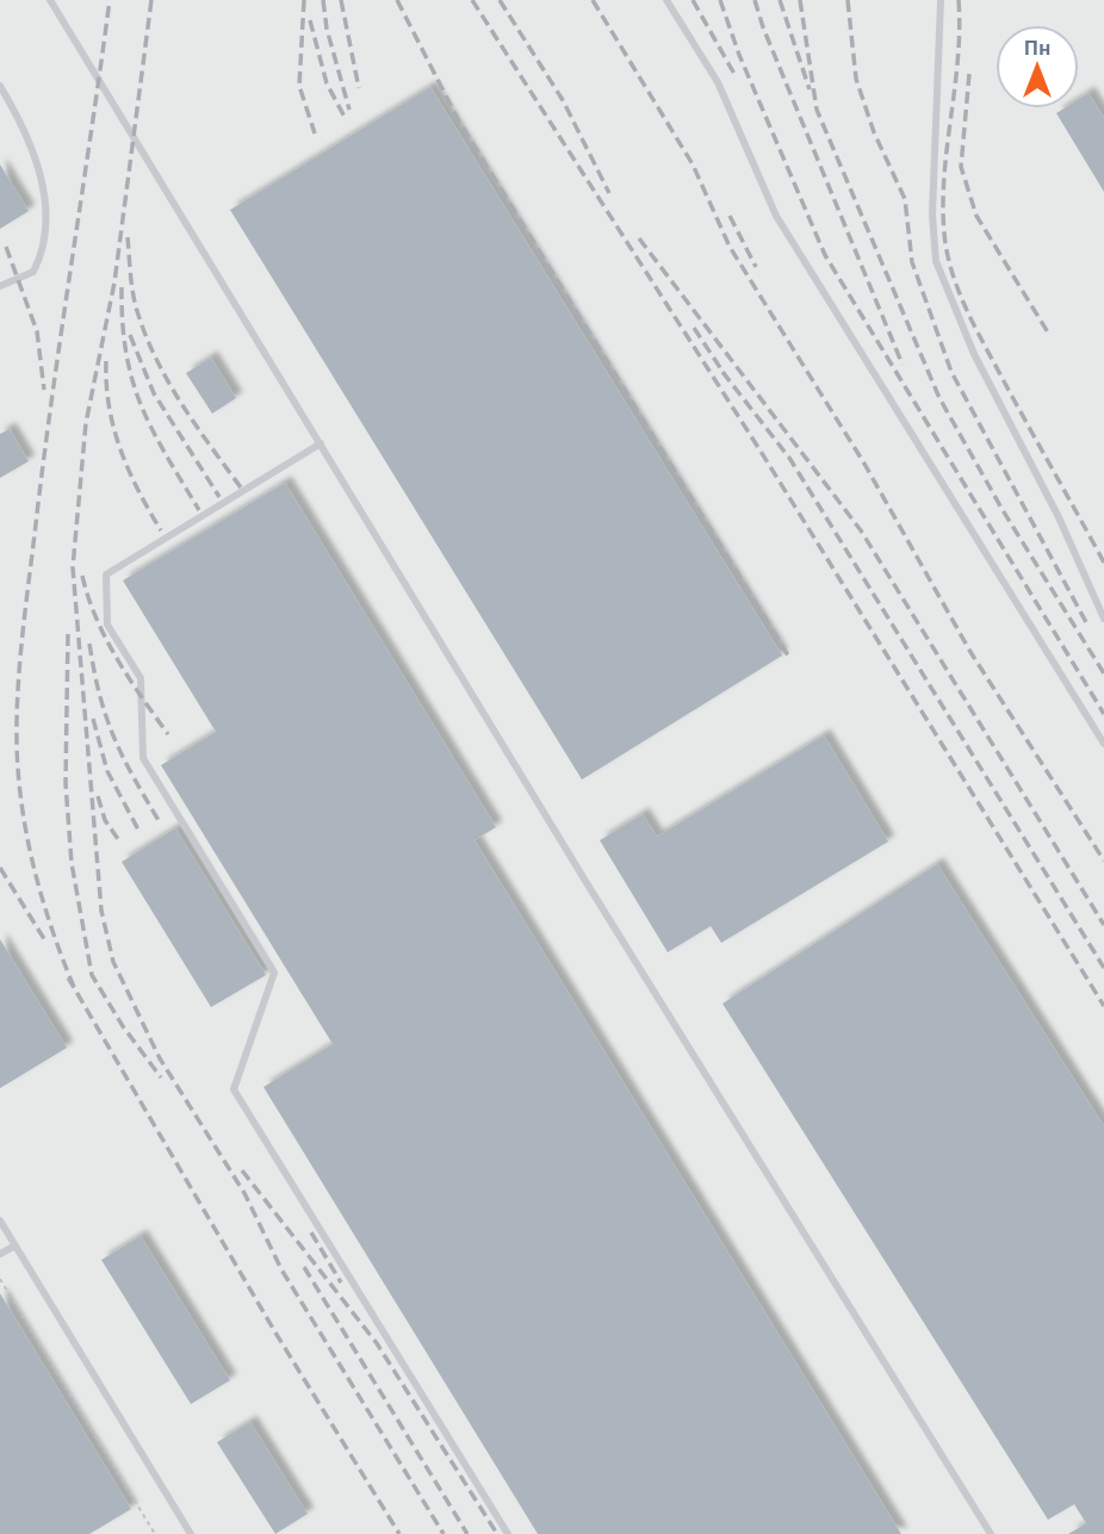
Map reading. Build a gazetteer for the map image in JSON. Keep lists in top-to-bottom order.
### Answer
{
  "north": "top"
}
